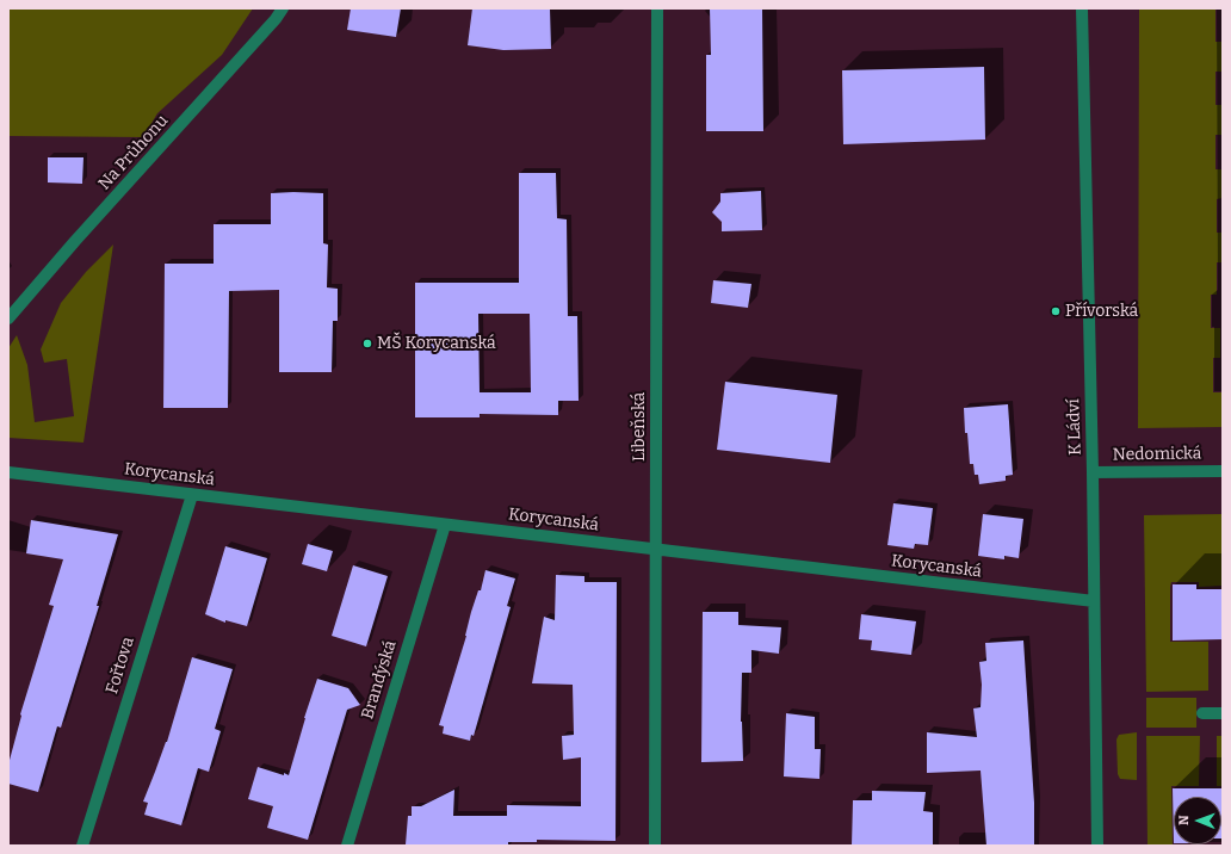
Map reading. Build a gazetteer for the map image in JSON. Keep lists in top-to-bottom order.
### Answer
{
  "streets": {
    "street": [
      "Na Průhonu",
      "Libeňská",
      "K Ládví",
      "Nedomická",
      "Korycanská",
      "Fořtova",
      "Brandýská"
    ]
  },
  "crossings": [
    ["Libeňská", "Korycanská"],
    ["K Ládví", "Nedomická"],
    ["K Ládví", "Korycanská"],
    ["Korycanská", "Fořtova"],
    ["Korycanská", "Brandýská"]
  ],
  "places": ["Přívorská", "MŠ Korycanská"],
  "north": "left"
}
